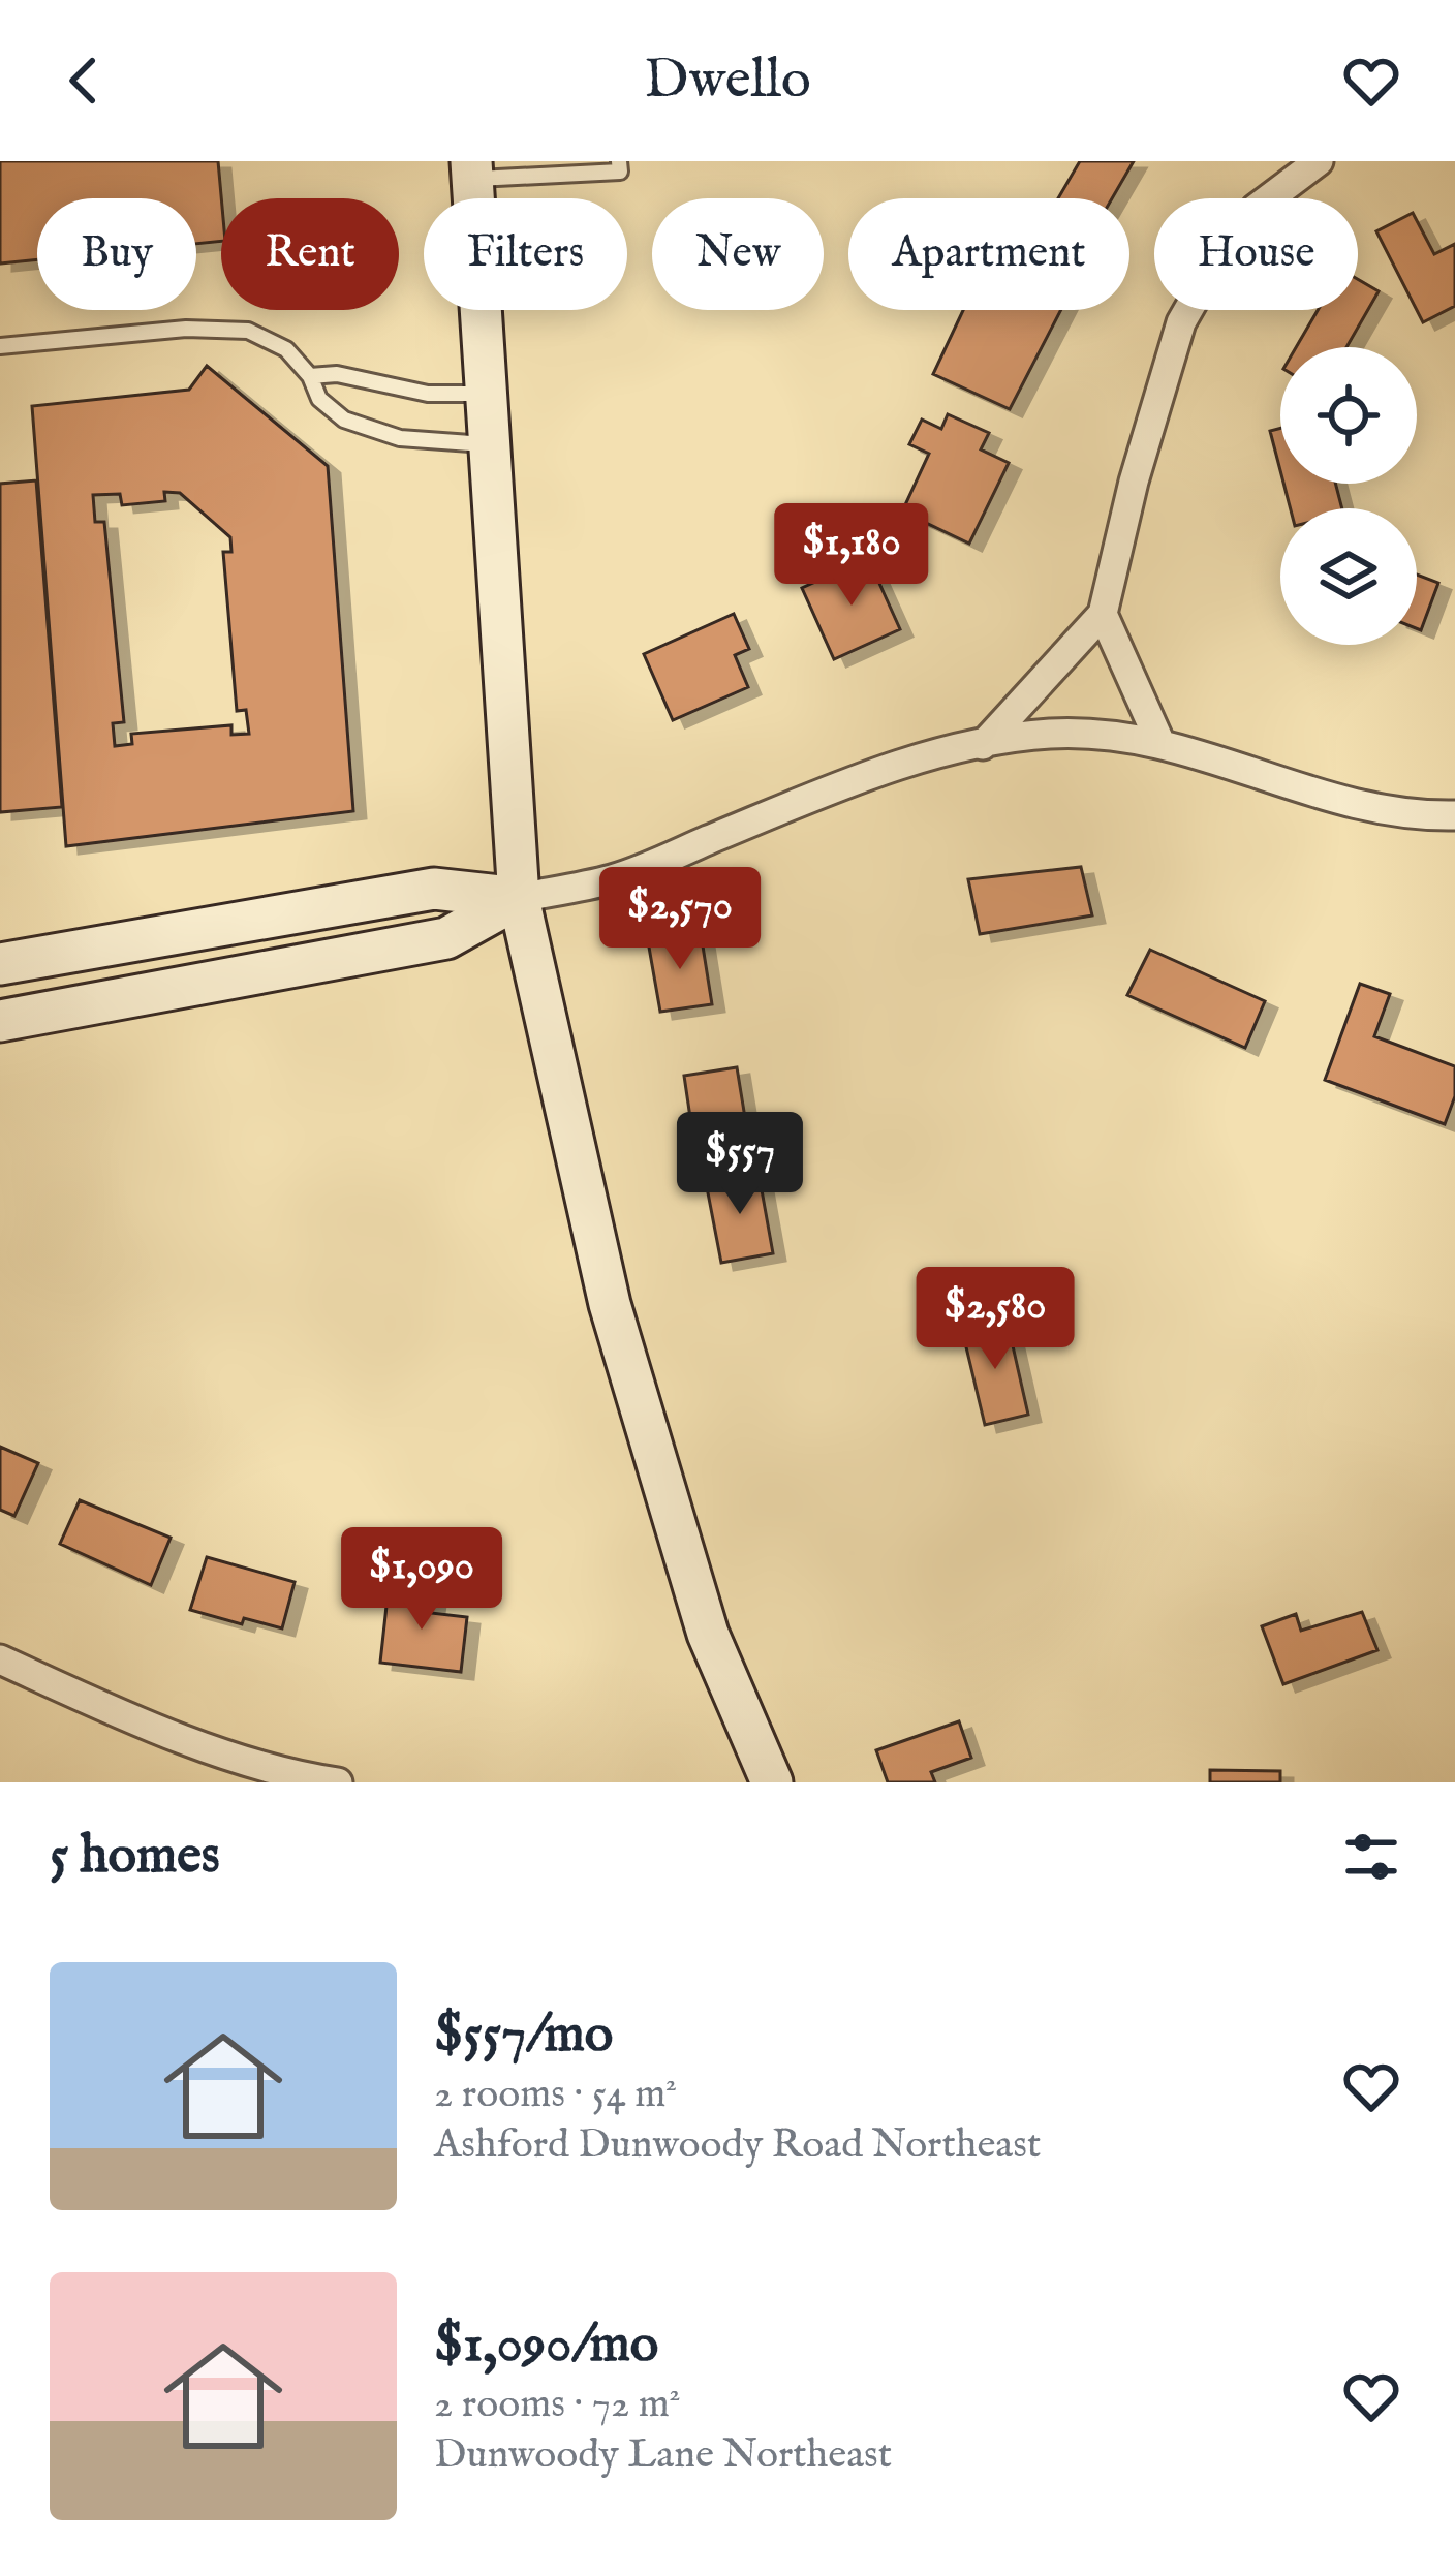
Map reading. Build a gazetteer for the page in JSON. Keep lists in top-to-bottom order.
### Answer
{
  "page": {
    "header": "Dwello",
    "chip": [
      "Buy",
      "Rent",
      "Filters",
      "New",
      "Apartment",
      "House"
    ],
    "price": [
      "$1,180",
      "$2,570",
      "$557",
      "$2,580",
      "$1,090"
    ],
    "heading": "5 homes",
    "list": [
      {
        "name": "$557/mo",
        "note": "2 rooms · 54 m² · Ashford Dunwoody Road Northeast"
      },
      {
        "name": "$1,090/mo",
        "note": "2 rooms · 72 m² · Dunwoody Lane Northeast"
      }
    ]
  }
}
